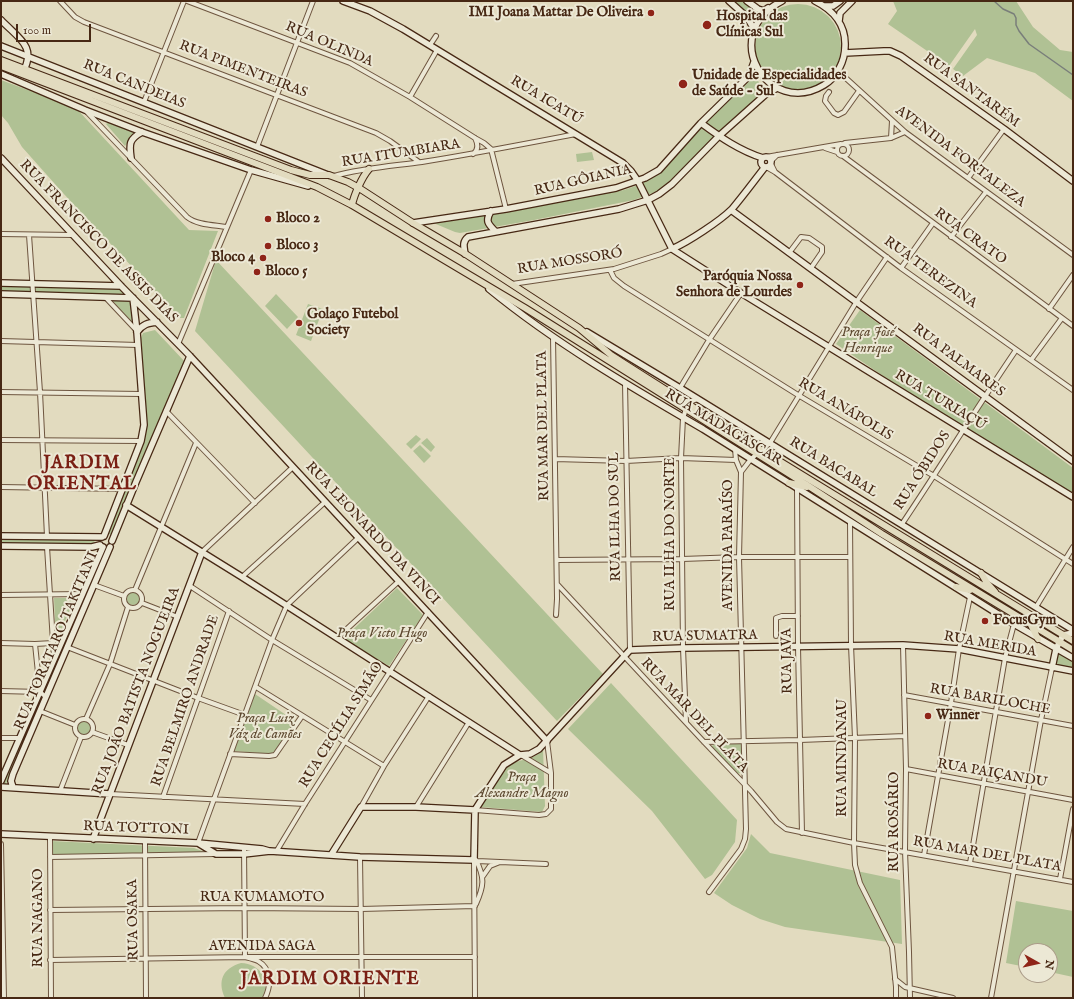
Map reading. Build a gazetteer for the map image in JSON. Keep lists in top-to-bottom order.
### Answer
{
  "streets": {
    "street": [
      "RUA OLINDA",
      "RUA PIMENTEIRAS",
      "RUA CANDEIAS",
      "RUA SANTARÉM",
      "RUA ICATÚ",
      "RUA ITUMBIARA",
      "AVENIDA FORTALEZA",
      "RUA GÔIANIA",
      "RUA CRATO",
      "RUA FRANCISCO DE ASSIS DIAS",
      "RUA MOSSORÓ",
      "RUA TEREZINA",
      "RUA PALMARES",
      "RUA TURIAÇÚ",
      "RUA ANÁPOLIS",
      "RUA MAR DEL PLATA",
      "RUA MADAGASCAR",
      "RUA BACABAL",
      "RUA ÓBIDOS",
      "RUA ILHA DO SUL",
      "RUA LEONARDO DA VINCI",
      "RUA ILHA DO NORTE",
      "AVENIDA PARAÍSO",
      "RUA SUMATRA",
      "RUA TORATARO TAKITANI",
      "RUA MERIDA",
      "RUA JAVA",
      "RUA JOÃO BATISTA NOGUEIRA",
      "RUA BARILOCHE",
      "RUA BELMIRO ANDRADE",
      "RUA CECÍLIA SIMÃO",
      "RUA MINDANAU",
      "RUA PAIÇANDU",
      "RUA ROSÁRIO",
      "RUA TOTTONI",
      "RUA KUMAMOTO",
      "RUA NAGANO",
      "RUA OSAKA",
      "AVENIDA SAGA"
    ]
  },
  "crossings": [
    ["RUA OLINDA", "RUA ITUMBIARA"],
    ["RUA PIMENTEIRAS", "RUA ITUMBIARA"],
    ["RUA ICATÚ", "RUA GÔIANIA"],
    ["RUA ICATÚ", "RUA MOSSORÓ"],
    ["RUA ICATÚ", "RUA TURIAÇÚ"],
    ["RUA GÔIANIA", "RUA TEREZINA"],
    ["RUA FRANCISCO DE ASSIS DIAS", "RUA LEONARDO DA VINCI"],
    ["RUA MOSSORÓ", "RUA TEREZINA"],
    ["RUA MOSSORÓ", "RUA PALMARES"],
    ["RUA MOSSORÓ", "RUA TURIAÇÚ"],
    ["RUA MOSSORÓ", "RUA ANÁPOLIS"],
    ["RUA TEREZINA", "RUA ÓBIDOS"],
    ["RUA PALMARES", "RUA ÓBIDOS"],
    ["RUA TURIAÇÚ", "RUA ÓBIDOS"],
    ["RUA ANÁPOLIS", "RUA ÓBIDOS"],
    ["RUA MAR DEL PLATA", "RUA MADAGASCAR"],
    ["RUA MAR DEL PLATA", "RUA ILHA DO NORTE"],
    ["RUA MAR DEL PLATA", "AVENIDA PARAÍSO"],
    ["RUA MAR DEL PLATA", "RUA JAVA"],
    ["RUA MAR DEL PLATA", "RUA MINDANAU"],
    ["RUA MAR DEL PLATA", "RUA ROSÁRIO"],
    ["RUA MADAGASCAR", "RUA ILHA DO SUL"],
    ["RUA MADAGASCAR", "RUA ILHA DO NORTE"],
    ["RUA MADAGASCAR", "AVENIDA PARAÍSO"],
    ["RUA MADAGASCAR", "RUA JAVA"],
    ["RUA MADAGASCAR", "RUA MINDANAU"],
    ["RUA BACABAL", "RUA ÓBIDOS"],
    ["RUA ILHA DO SUL", "RUA SUMATRA"],
    ["RUA LEONARDO DA VINCI", "RUA TORATARO TAKITANI"],
    ["RUA LEONARDO DA VINCI", "RUA CECÍLIA SIMÃO"],
    ["RUA ILHA DO NORTE", "RUA SUMATRA"],
    ["AVENIDA PARAÍSO", "RUA SUMATRA"],
    ["RUA SUMATRA", "RUA MERIDA"],
    ["RUA SUMATRA", "RUA JAVA"],
    ["RUA SUMATRA", "RUA MINDANAU"],
    ["RUA SUMATRA", "RUA ROSÁRIO"],
    ["RUA MERIDA", "RUA ROSÁRIO"],
    ["RUA JOÃO BATISTA NOGUEIRA", "RUA TOTTONI"],
    ["RUA BARILOCHE", "RUA ROSÁRIO"],
    ["RUA CECÍLIA SIMÃO", "RUA TOTTONI"],
    ["RUA PAIÇANDU", "RUA ROSÁRIO"],
    ["RUA TOTTONI", "RUA NAGANO"],
    ["RUA TOTTONI", "RUA OSAKA"],
    ["RUA KUMAMOTO", "RUA NAGANO"],
    ["RUA KUMAMOTO", "RUA OSAKA"],
    ["RUA NAGANO", "AVENIDA SAGA"],
    ["RUA OSAKA", "AVENIDA SAGA"]
  ],
  "districts": ["JARDIM ORIENTAL", "JARDIM ORIENTE"],
  "parks": [
    "Praça José Henrique",
    "Praça Victo Hugo",
    "Praça Luiz Váz de Camões",
    "Praça Alexandre Magno"
  ],
  "places": [
    "IMI Joana Mattar De Oliveira",
    "Hospital das Clínicas Sul",
    "Unidade de Especialidades de Saúde - Sul",
    "Bloco 2",
    "Bloco 3",
    "Bloco 4",
    "Bloco 5",
    "Paróquia Nossa Senhora de Lourdes",
    "Golaço Futebol Society",
    "FocusGym",
    "Winner"
  ],
  "scale_bar": "100 m",
  "north": "right"
}
